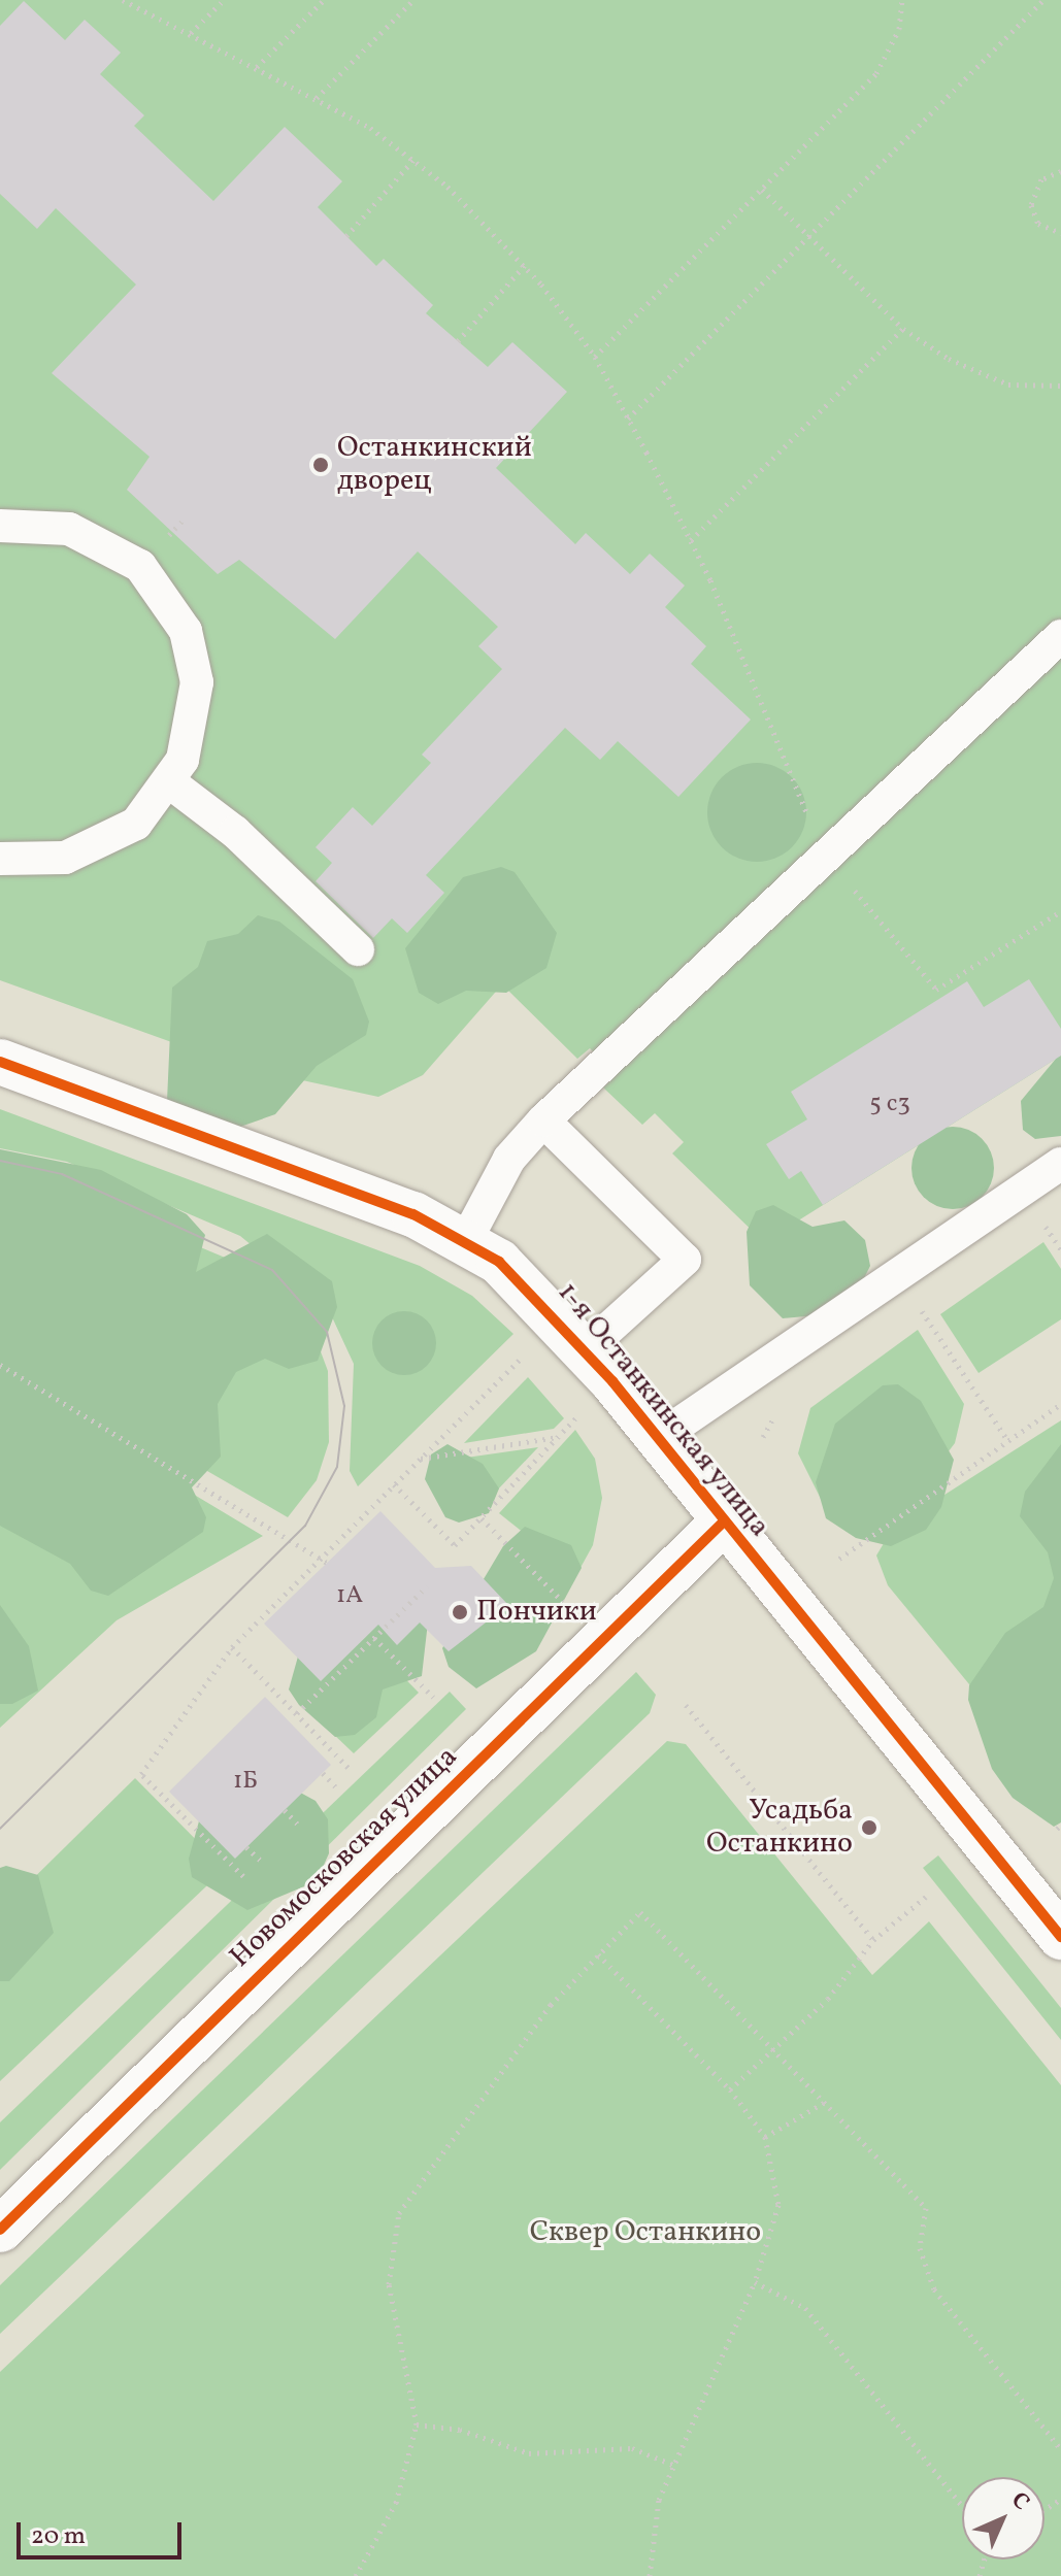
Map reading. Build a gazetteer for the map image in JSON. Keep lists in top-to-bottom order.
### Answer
{
  "streets": {
    "street": ["1-я Останкинская улица", "Новомосковская улица"]
  },
  "crossings": [
    ["1-я Останкинская улица", "Новомосковская улица"]
  ],
  "parks": ["Сквер Останкино"],
  "places": ["Останкинский дворец", "Пончики", "Усадьба Останкино"],
  "house_numbers": ["5 с3", "1А", "1Б"],
  "scale_bar": "20 m",
  "north": "top right"
}
